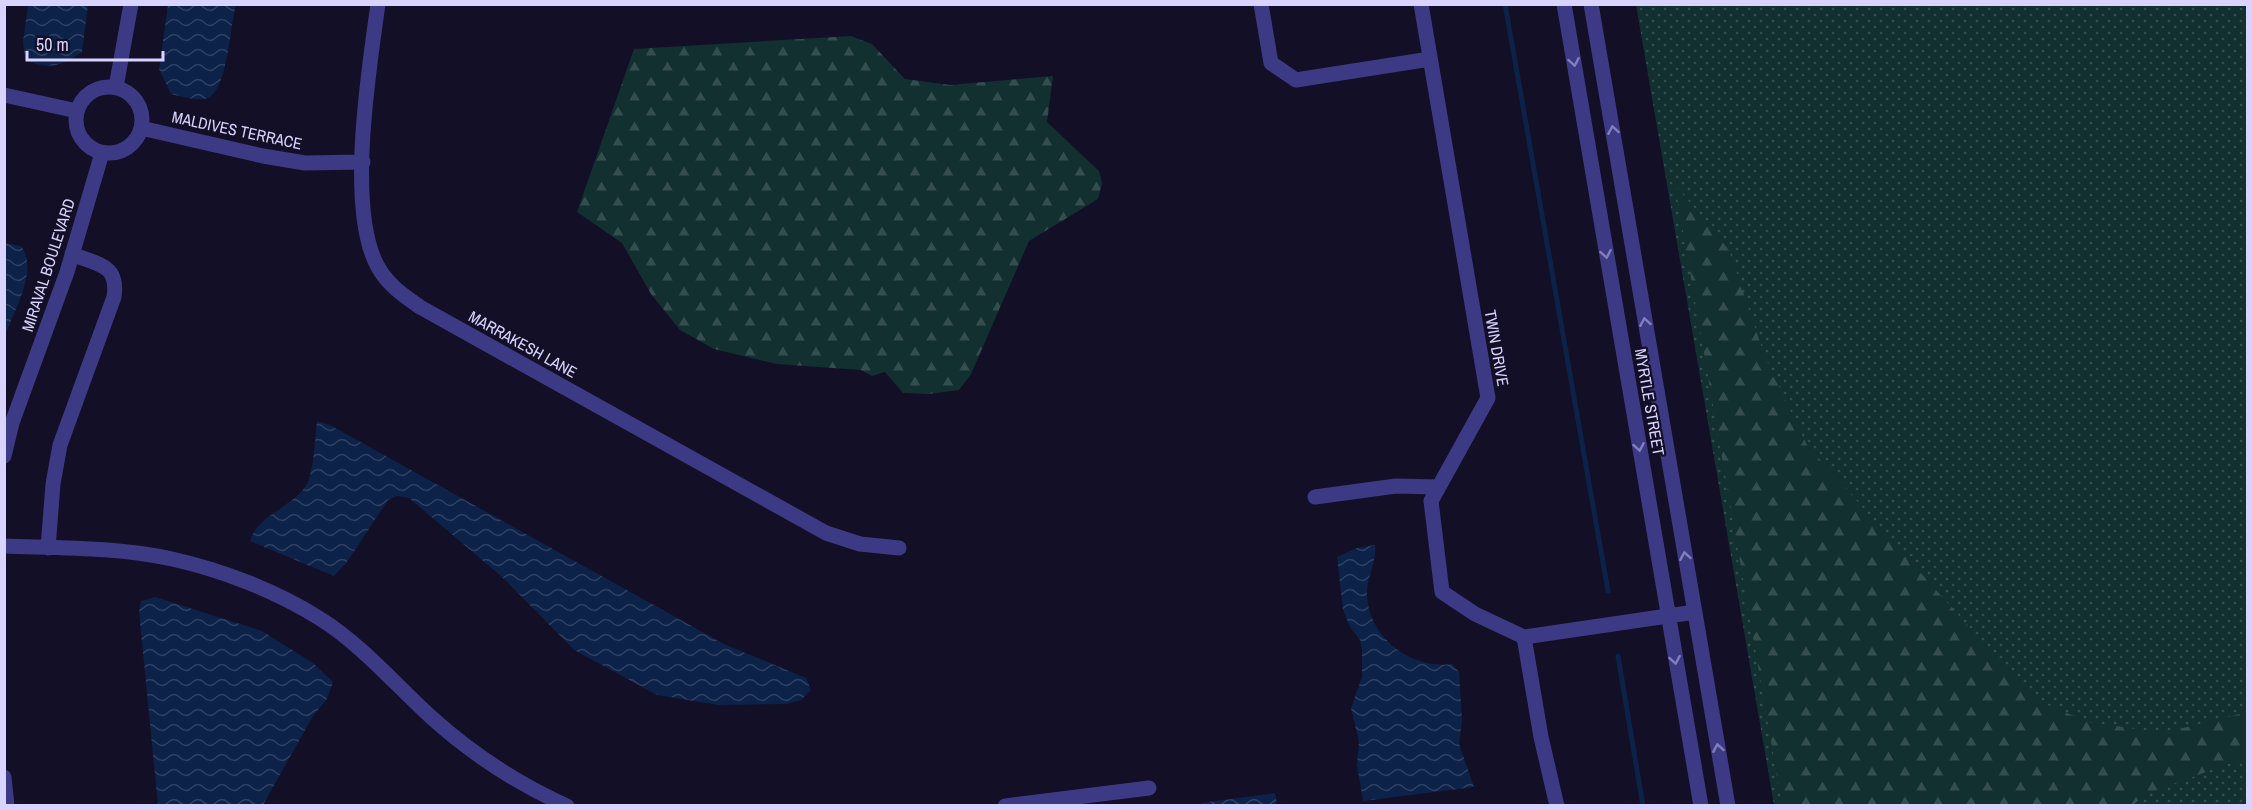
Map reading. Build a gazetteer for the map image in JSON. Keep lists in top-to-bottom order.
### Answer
{
  "streets": {
    "street": [
      "MALDIVES TERRACE",
      "MIRAVAL BOULEVARD",
      "MARRAKESH LANE",
      "TWIN DRIVE",
      "MYRTLE STREET"
    ]
  },
  "crossings": [
    ["MALDIVES TERRACE", "MIRAVAL BOULEVARD"],
    ["MALDIVES TERRACE", "MARRAKESH LANE"]
  ],
  "scale_bar": "50 m"
}
